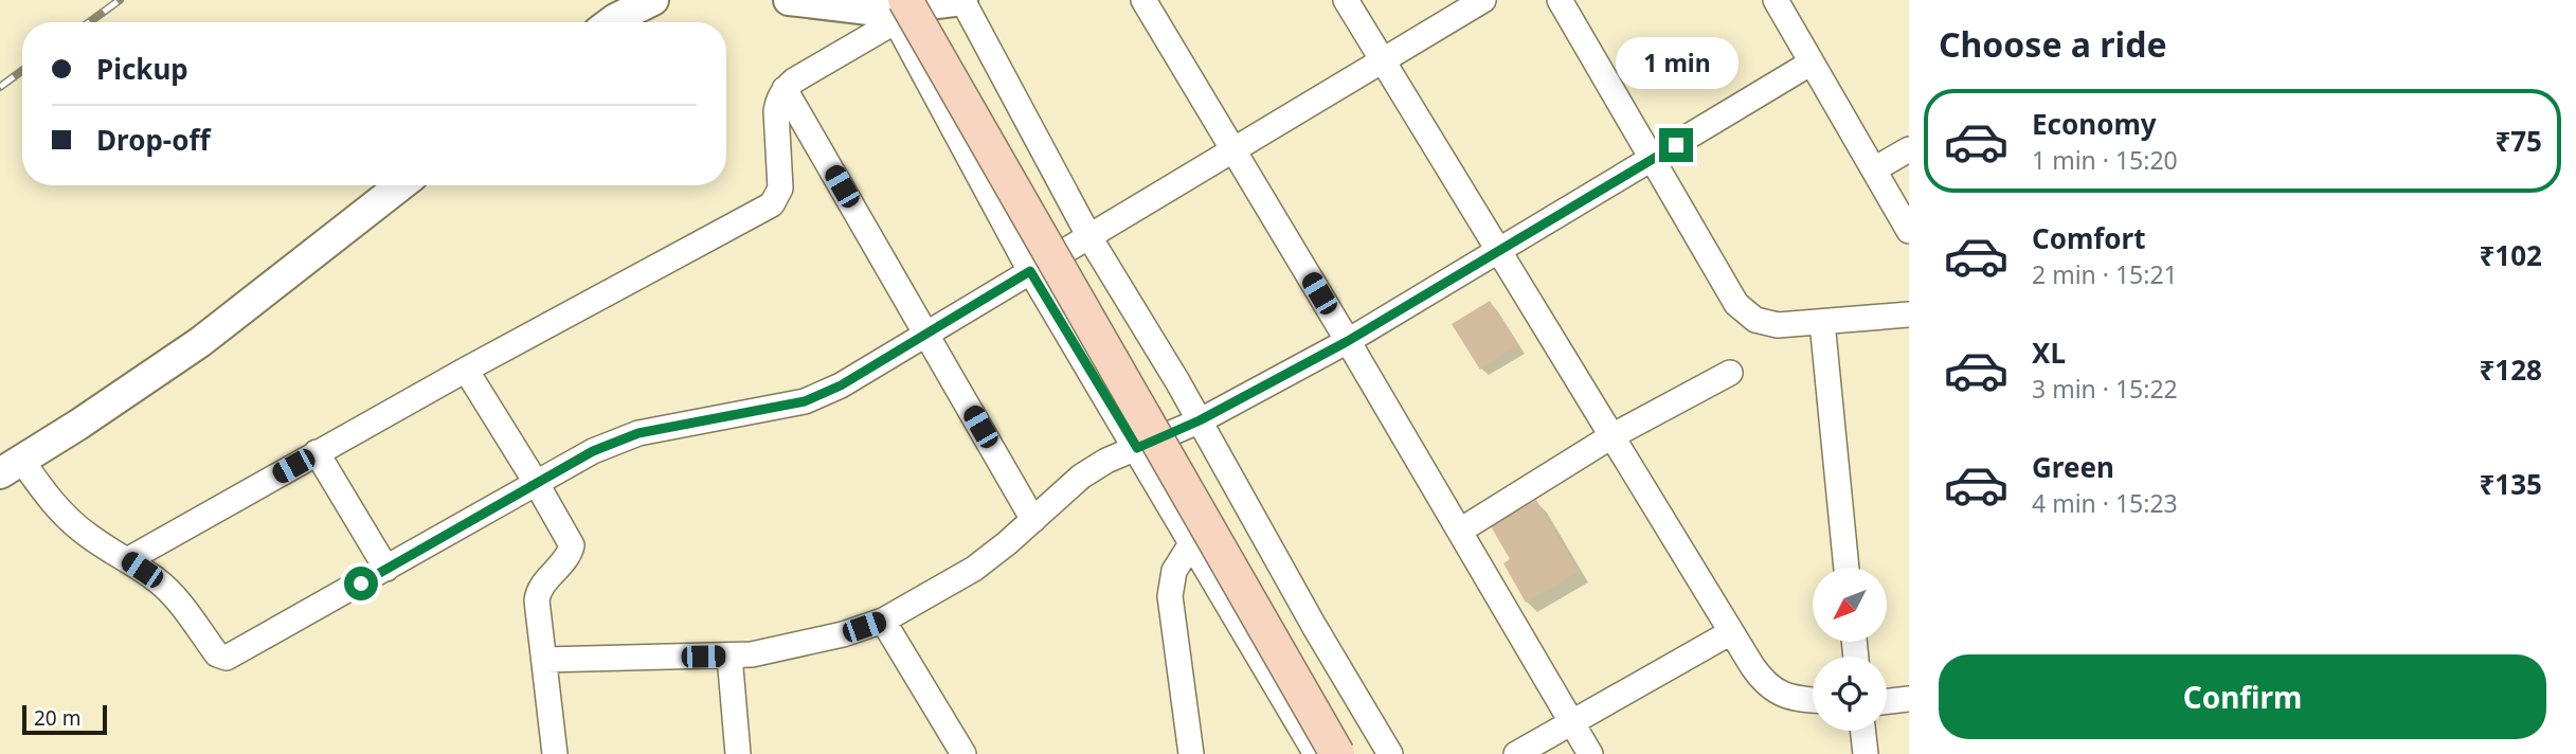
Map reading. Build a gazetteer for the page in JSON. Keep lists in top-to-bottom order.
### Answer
{
  "scale_bar": "20 m",
  "north": "bottom left",
  "page": {
    "heading": "Choose a ride",
    "banner": ["Pickup", "Drop-off"],
    "bubble": "1 min",
    "list": [
      {
        "name": "Economy",
        "note": "1 min · 15:20",
        "value": "₹75"
      },
      {
        "name": "Comfort",
        "note": "2 min · 15:21",
        "value": "₹102"
      },
      {
        "name": "XL",
        "note": "3 min · 15:22",
        "value": "₹128"
      },
      {
        "name": "Green",
        "note": "4 min · 15:23",
        "value": "₹135"
      }
    ],
    "buttons": "Confirm",
    "scale": "20 m"
  }
}
